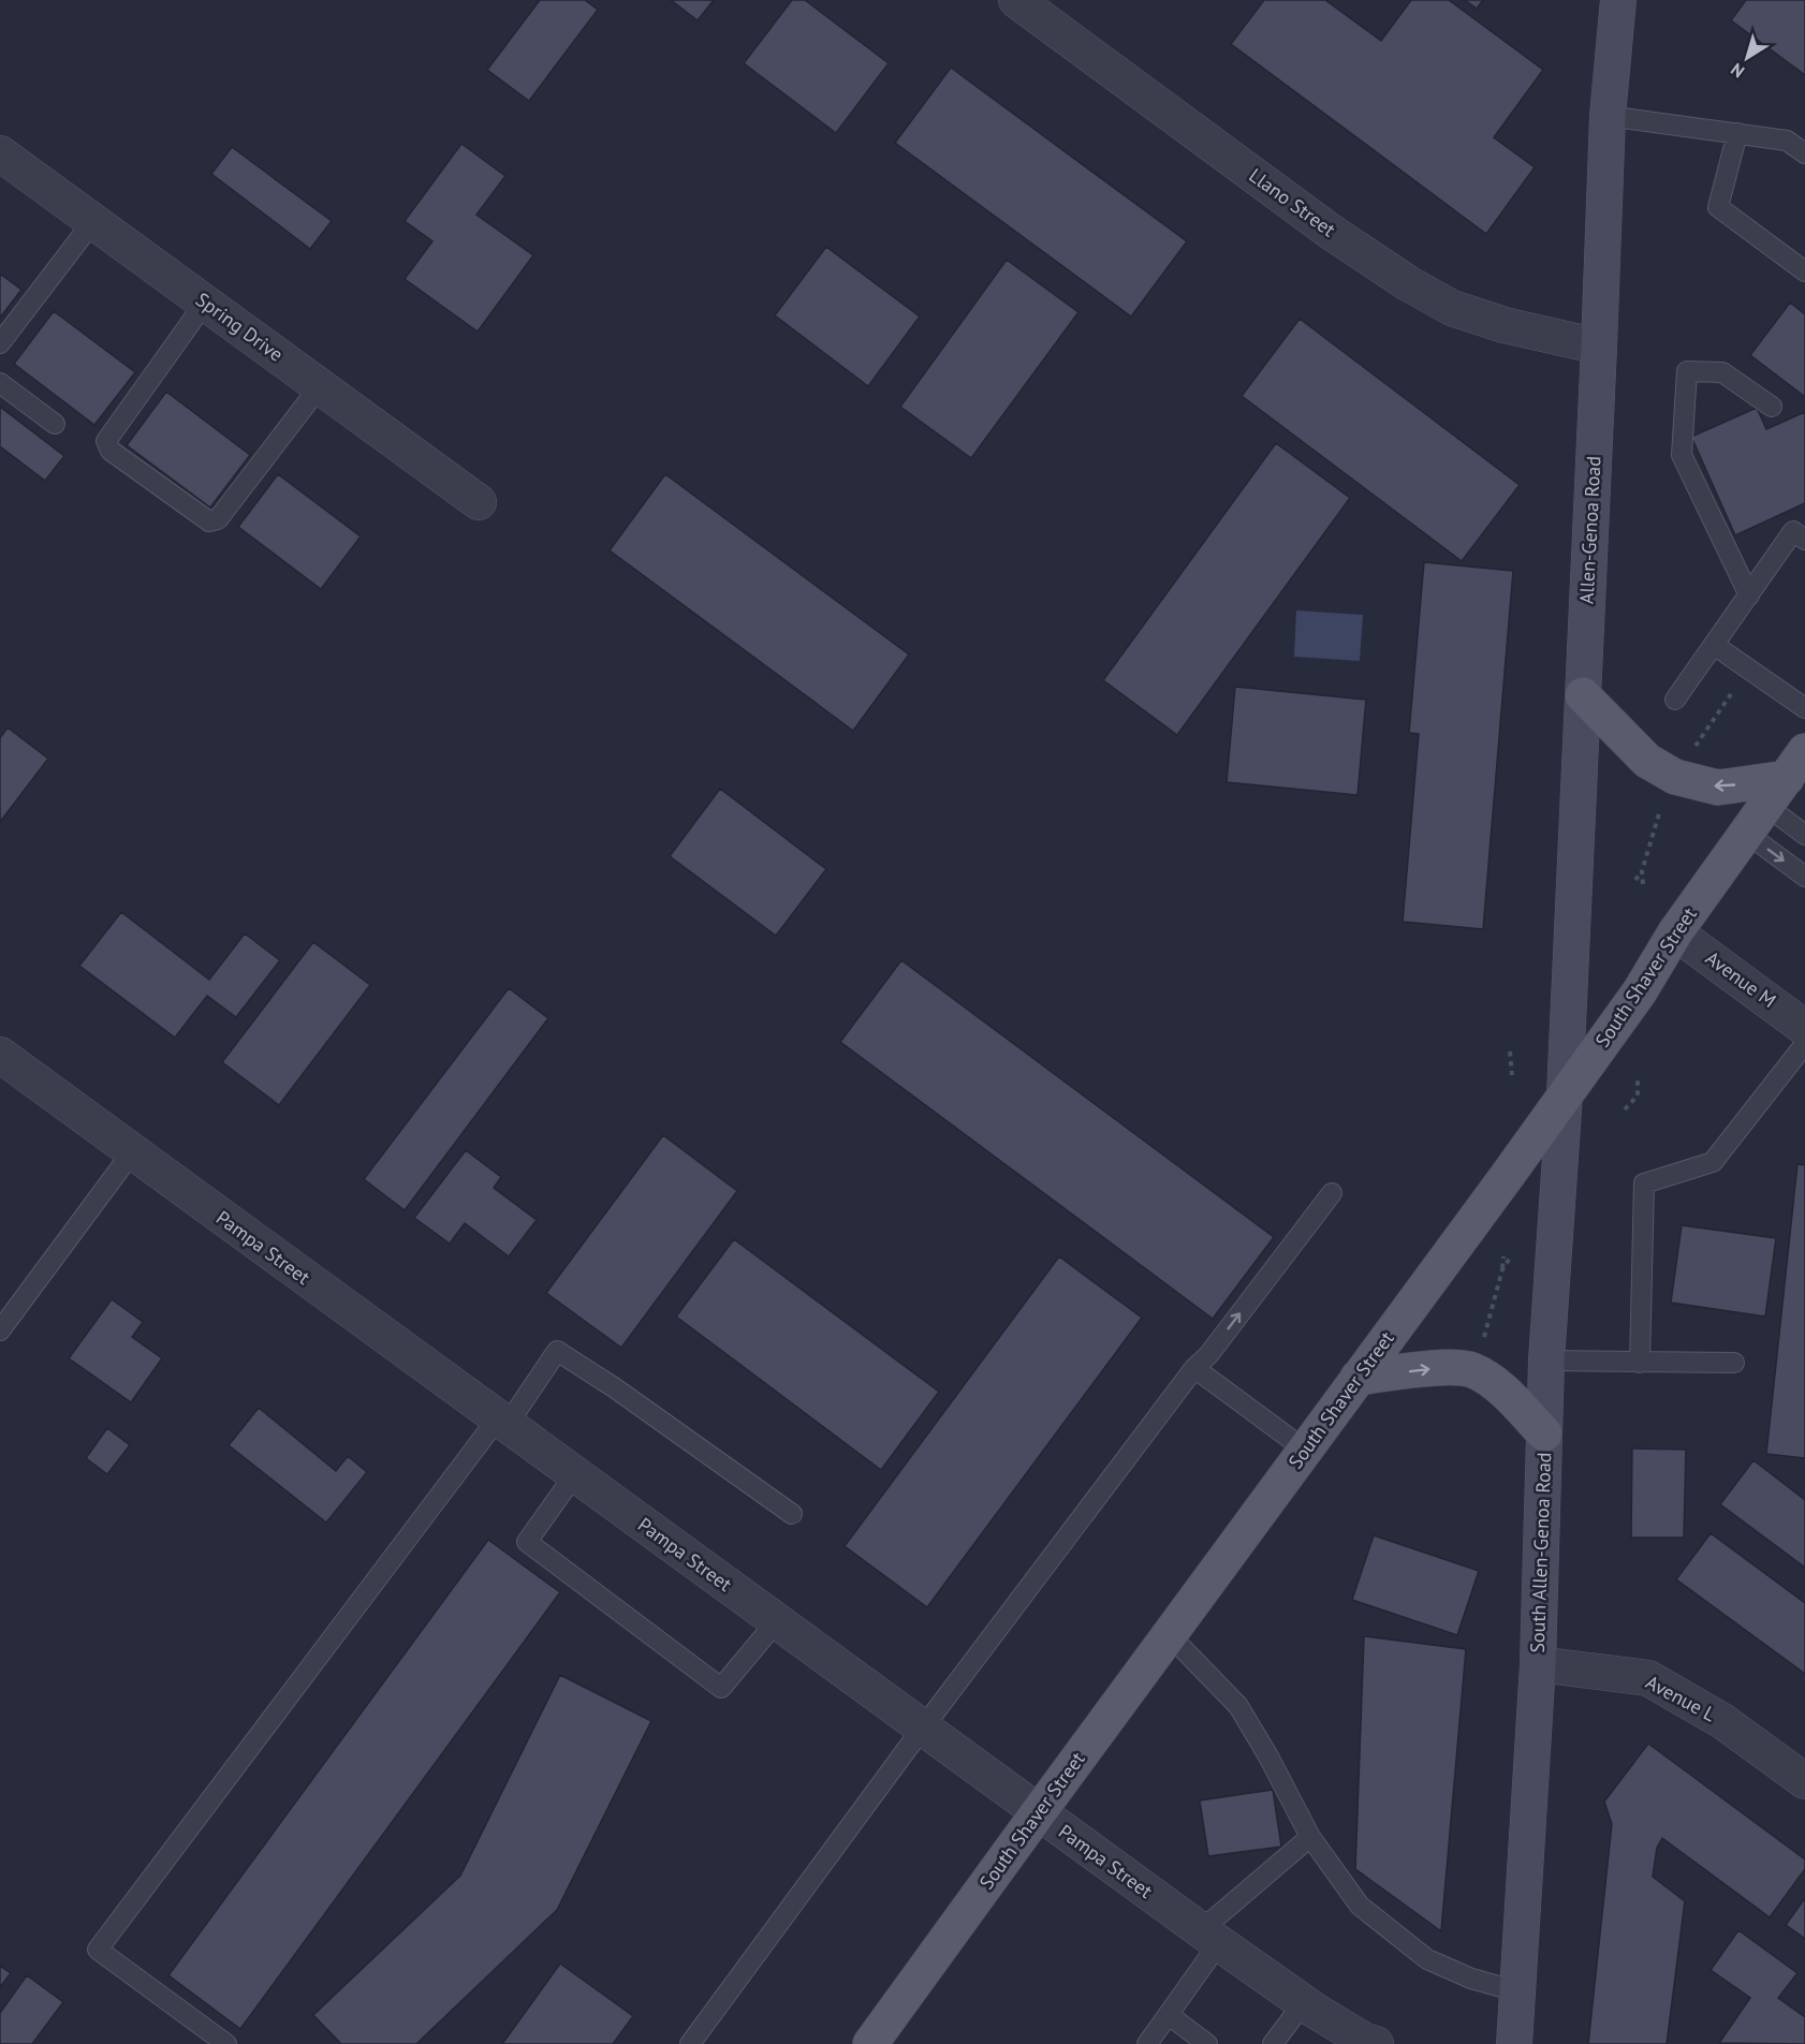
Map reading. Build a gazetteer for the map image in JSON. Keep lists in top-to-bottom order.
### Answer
{
  "streets": {
    "main road": ["Allen-Genoa Road", "South Shaver Street", "South Allen-Genoa Road"],
    "street": [
      "Llano Street",
      "Spring Drive",
      "Avenue M",
      "Pampa Street",
      "Avenue L"
    ]
  },
  "crossings": [
    ["Llano Street", "Allen-Genoa Road"],
    ["Allen-Genoa Road", "South Allen-Genoa Road"],
    ["South Shaver Street", "Avenue M"],
    ["South Shaver Street", "Pampa Street"],
    ["South Shaver Street", "South Allen-Genoa Road"],
    ["South Allen-Genoa Road", "Avenue L"]
  ],
  "north": "bottom left"
}
